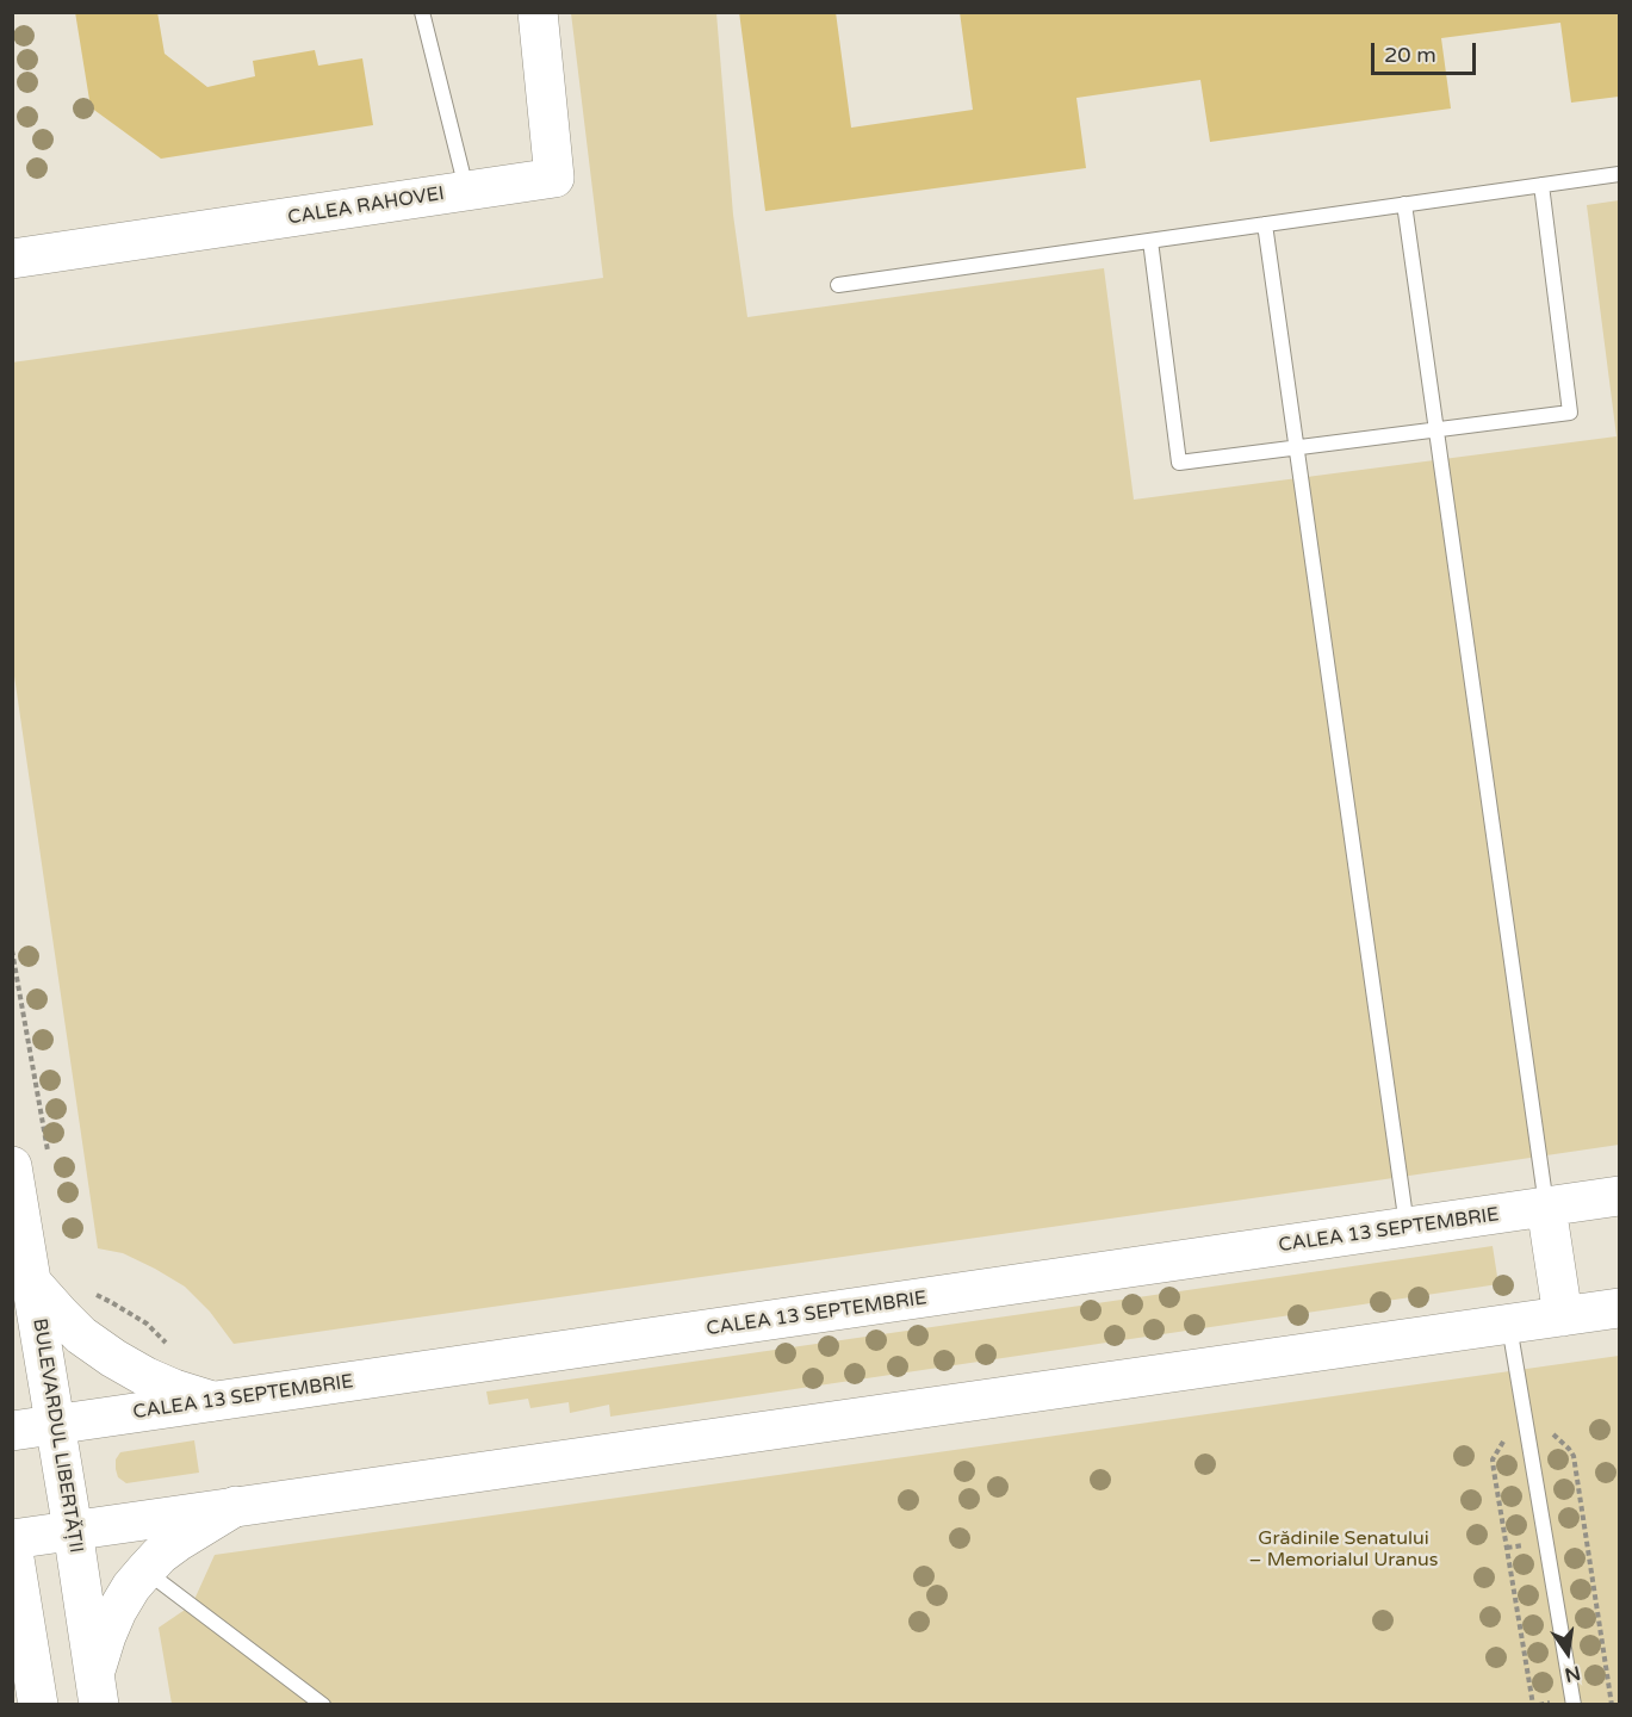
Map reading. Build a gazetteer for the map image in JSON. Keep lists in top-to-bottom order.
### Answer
{
  "streets": {
    "main road": ["CALEA RAHOVEI", "CALEA 13 SEPTEMBRIE", "BULEVARDUL LIBERTĂȚII"]
  },
  "crossings": [
    ["CALEA 13 SEPTEMBRIE", "BULEVARDUL LIBERTĂȚII"]
  ],
  "parks": ["Grădinile Senatului – Memorialul Uranus"],
  "scale_bar": "20 m",
  "north": "bottom"
}
